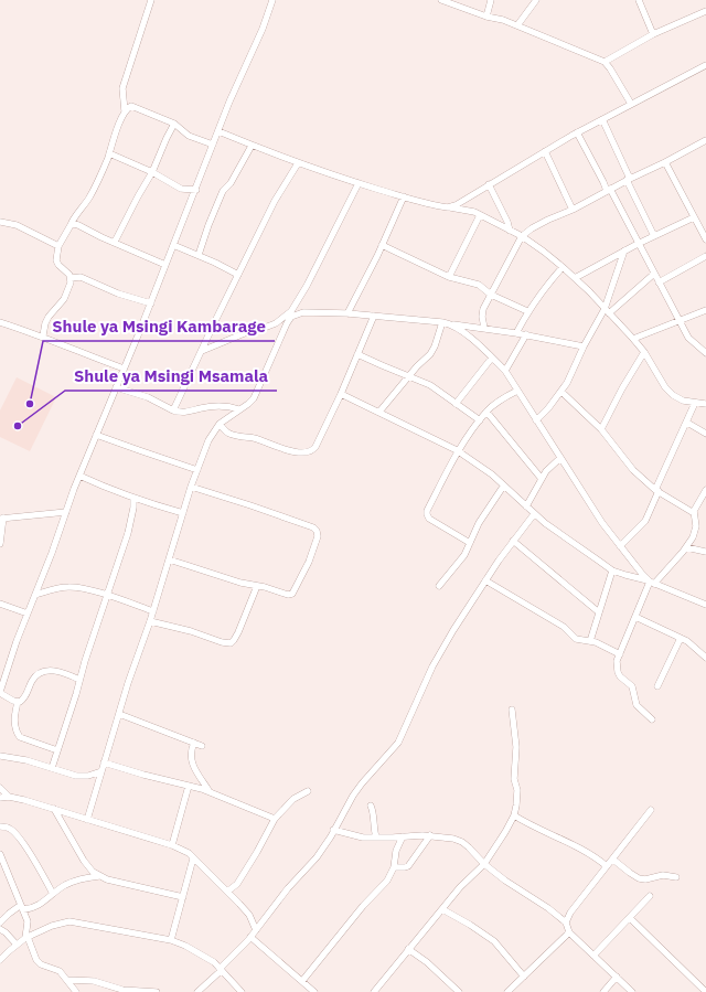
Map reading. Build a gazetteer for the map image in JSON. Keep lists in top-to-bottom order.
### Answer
{
  "places": ["Shule ya Msingi Kambarage", "Shule ya Msingi Msamala"]
}
